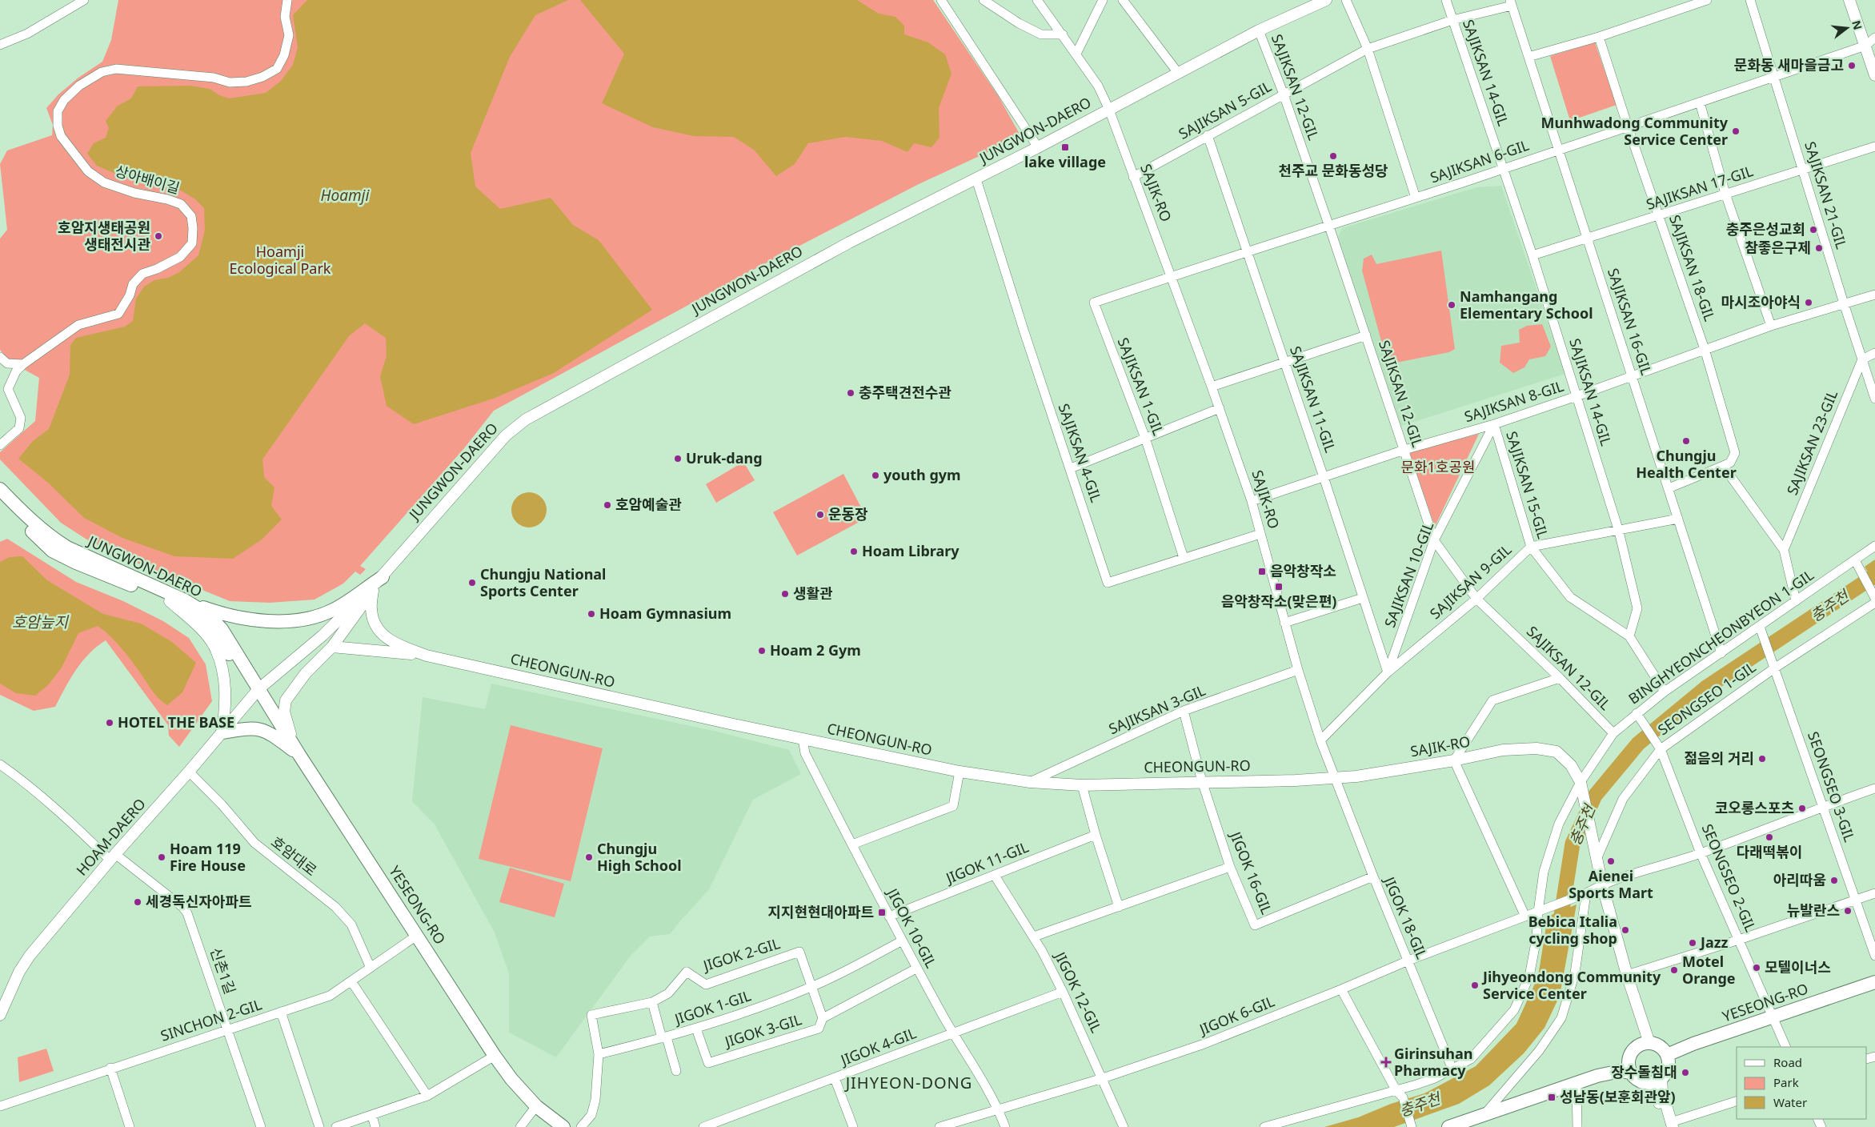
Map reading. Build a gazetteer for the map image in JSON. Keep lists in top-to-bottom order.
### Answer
{
  "streets": {
    "main road": ["JUNGWON-DAERO", "YESEONG-RO"],
    "street": [
      "SAJIKSAN 14-GIL",
      "SAJIKSAN 12-GIL",
      "SAJIKSAN 5-GIL",
      "SAJIKSAN 6-GIL",
      "상아배이길",
      "SAJIKSAN 17-GIL",
      "SAJIK-RO",
      "SAJIKSAN 21-GIL",
      "SAJIKSAN 18-GIL",
      "SAJIKSAN 16-GIL",
      "SAJIKSAN 1-GIL",
      "SAJIKSAN 11-GIL",
      "SAJIKSAN 8-GIL",
      "SAJIKSAN 23-GIL",
      "SAJIKSAN 4-GIL",
      "SAJIKSAN 15-GIL",
      "SAJIKSAN 10-GIL",
      "SAJIKSAN 9-GIL",
      "BINGHYEONCHEONBYEON 1-GIL",
      "CHEONGUN-RO",
      "SEONGSEO 1-GIL",
      "SAJIKSAN 3-GIL",
      "SEONGSEO 3-GIL",
      "HOAM-DAERO",
      "호암대로",
      "JIGOK 11-GIL",
      "JIGOK 16-GIL",
      "SEONGSEO 2-GIL",
      "JIGOK 18-GIL",
      "JIGOK 10-GIL",
      "JIGOK 2-GIL",
      "신촌1길",
      "JIGOK 12-GIL",
      "JIGOK 1-GIL",
      "JIGOK 6-GIL",
      "SINCHON 2-GIL",
      "JIGOK 3-GIL",
      "JIGOK 4-GIL"
    ]
  },
  "crossings": [
    ["SAJIKSAN 14-GIL", "SAJIKSAN 5-GIL"],
    ["SAJIKSAN 14-GIL", "SAJIKSAN 6-GIL"],
    ["SAJIKSAN 14-GIL", "SAJIKSAN 17-GIL"],
    ["SAJIKSAN 14-GIL", "SAJIKSAN 8-GIL"],
    ["SAJIKSAN 14-GIL", "SAJIKSAN 15-GIL"],
    ["SAJIKSAN 14-GIL", "SAJIKSAN 9-GIL"],
    ["SAJIKSAN 12-GIL", "SAJIKSAN 5-GIL"],
    ["SAJIKSAN 12-GIL", "JUNGWON-DAERO"],
    ["SAJIKSAN 12-GIL", "SAJIKSAN 6-GIL"],
    ["SAJIKSAN 12-GIL", "SAJIKSAN 8-GIL"],
    ["SAJIKSAN 12-GIL", "SAJIKSAN 10-GIL"],
    ["SAJIKSAN 12-GIL", "SAJIKSAN 9-GIL"],
    ["SAJIKSAN 12-GIL", "BINGHYEONCHEONBYEON 1-GIL"],
    ["SAJIKSAN 5-GIL", "SAJIK-RO"],
    ["SAJIKSAN 5-GIL", "SAJIKSAN 16-GIL"],
    ["SAJIKSAN 5-GIL", "SAJIKSAN 11-GIL"],
    ["JUNGWON-DAERO", "SAJIK-RO"],
    ["JUNGWON-DAERO", "SAJIKSAN 4-GIL"],
    ["JUNGWON-DAERO", "HOAM-DAERO"],
    ["JUNGWON-DAERO", "YESEONG-RO"],
    ["SAJIKSAN 6-GIL", "SAJIK-RO"],
    ["SAJIKSAN 6-GIL", "SAJIKSAN 21-GIL"],
    ["SAJIKSAN 6-GIL", "SAJIKSAN 18-GIL"],
    ["SAJIKSAN 6-GIL", "SAJIKSAN 16-GIL"],
    ["SAJIKSAN 6-GIL", "SAJIKSAN 1-GIL"],
    ["SAJIKSAN 6-GIL", "SAJIKSAN 11-GIL"],
    ["SAJIKSAN 17-GIL", "SAJIKSAN 21-GIL"],
    ["SAJIKSAN 17-GIL", "SAJIKSAN 18-GIL"],
    ["SAJIKSAN 17-GIL", "SAJIKSAN 16-GIL"],
    ["SAJIK-RO", "SAJIKSAN 1-GIL"],
    ["SAJIK-RO", "SAJIKSAN 8-GIL"],
    ["SAJIK-RO", "SAJIKSAN 4-GIL"],
    ["SAJIK-RO", "SAJIKSAN 9-GIL"],
    ["SAJIK-RO", "BINGHYEONCHEONBYEON 1-GIL"],
    ["SAJIK-RO", "CHEONGUN-RO"],
    ["SAJIK-RO", "SAJIKSAN 3-GIL"],
    ["SAJIK-RO", "JIGOK 18-GIL"],
    ["SAJIKSAN 21-GIL", "SAJIKSAN 8-GIL"],
    ["SAJIKSAN 21-GIL", "SAJIKSAN 23-GIL"],
    ["SAJIKSAN 18-GIL", "SAJIKSAN 8-GIL"],
    ["SAJIKSAN 16-GIL", "SAJIKSAN 8-GIL"],
    ["SAJIKSAN 16-GIL", "SAJIKSAN 9-GIL"],
    ["SAJIKSAN 16-GIL", "BINGHYEONCHEONBYEON 1-GIL"],
    ["SAJIKSAN 1-GIL", "SAJIKSAN 4-GIL"],
    ["SAJIKSAN 11-GIL", "SAJIKSAN 8-GIL"],
    ["SAJIKSAN 11-GIL", "SAJIKSAN 10-GIL"],
    ["SAJIKSAN 11-GIL", "SAJIKSAN 9-GIL"],
    ["SAJIKSAN 8-GIL", "SAJIKSAN 15-GIL"],
    ["SAJIKSAN 8-GIL", "SAJIKSAN 10-GIL"],
    ["SAJIKSAN 15-GIL", "SAJIKSAN 10-GIL"],
    ["SAJIKSAN 15-GIL", "SAJIKSAN 9-GIL"],
    ["SAJIKSAN 15-GIL", "BINGHYEONCHEONBYEON 1-GIL"],
    ["SAJIKSAN 10-GIL", "SAJIKSAN 9-GIL"],
    ["BINGHYEONCHEONBYEON 1-GIL", "SEONGSEO 3-GIL"],
    ["BINGHYEONCHEONBYEON 1-GIL", "SEONGSEO 2-GIL"],
    ["BINGHYEONCHEONBYEON 1-GIL", "JIGOK 18-GIL"],
    ["BINGHYEONCHEONBYEON 1-GIL", "JIGOK 6-GIL"],
    ["CHEONGUN-RO", "SAJIKSAN 3-GIL"],
    ["CHEONGUN-RO", "JIGOK 16-GIL"],
    ["CHEONGUN-RO", "JIGOK 18-GIL"],
    ["CHEONGUN-RO", "JIGOK 10-GIL"],
    ["SEONGSEO 1-GIL", "SEONGSEO 3-GIL"],
    ["SEONGSEO 1-GIL", "SEONGSEO 2-GIL"],
    ["SAJIKSAN 3-GIL", "JIGOK 16-GIL"],
    ["SEONGSEO 3-GIL", "JIGOK 6-GIL"],
    ["HOAM-DAERO", "호암대로"],
    ["HOAM-DAERO", "YESEONG-RO"],
    ["HOAM-DAERO", "신촌1길"],
    ["호암대로", "SINCHON 2-GIL"],
    ["JIGOK 11-GIL", "JIGOK 10-GIL"],
    ["JIGOK 11-GIL", "JIGOK 12-GIL"],
    ["JIGOK 16-GIL", "JIGOK 18-GIL"],
    ["SEONGSEO 2-GIL", "YESEONG-RO"],
    ["SEONGSEO 2-GIL", "JIGOK 6-GIL"],
    ["YESEONG-RO", "SINCHON 2-GIL"],
    ["JIGOK 18-GIL", "JIGOK 6-GIL"],
    ["JIGOK 10-GIL", "JIGOK 1-GIL"],
    ["JIGOK 10-GIL", "JIGOK 6-GIL"],
    ["JIGOK 10-GIL", "JIGOK 3-GIL"],
    ["JIGOK 10-GIL", "JIGOK 4-GIL"],
    ["JIGOK 2-GIL", "JIGOK 1-GIL"],
    ["신촌1길", "SINCHON 2-GIL"],
    ["JIGOK 12-GIL", "JIGOK 6-GIL"],
    ["JIGOK 12-GIL", "JIGOK 4-GIL"],
    ["JIGOK 1-GIL", "JIGOK 3-GIL"]
  ],
  "districts": ["JIHYEON-DONG"],
  "water": ["Hoamji", "충주천", "호암늪지"],
  "parks": ["Hoamji Ecological Park", "문화1호공원"],
  "places": {
    "other": [
      "문화동 새마을금고",
      "Munhwadong Community Service Center",
      "천주교 문화동성당",
      "충주은성교회",
      "호암지생태공원 생태전시관",
      "참좋은구제",
      "마시조아야식",
      "Namhangang Elementary School",
      "충주택견전수관",
      "Chungju Health Center",
      "Uruk-dang",
      "youth gym",
      "호암예술관",
      "운동장",
      "Hoam Library",
      "Chungju National Sports Center",
      "생활관",
      "Hoam Gymnasium",
      "Hoam 2 Gym",
      "HOTEL THE BASE",
      "젊음의 거리",
      "코오롱스포츠",
      "다래떡볶이",
      "Hoam 119 Fire House",
      "Chungju High School",
      "Aienei Sports Mart",
      "아리따움",
      "세경독신자아파트",
      "뉴발란스",
      "Bebica Italia cycling shop",
      "Jazz",
      "모텔이너스",
      "Motel Orange",
      "Jihyeondong Community Service Center",
      "장수돌침대"
    ],
    "transit": [
      "lake village",
      "음악창작소",
      "음악창작소(맞은편)",
      "지지현현대아파트",
      "성남동(보훈회관앞)"
    ],
    "health": ["Girinsuhan Pharmacy"]
  },
  "legend": ["Road", "Park", "Water"],
  "north": "right"
}
